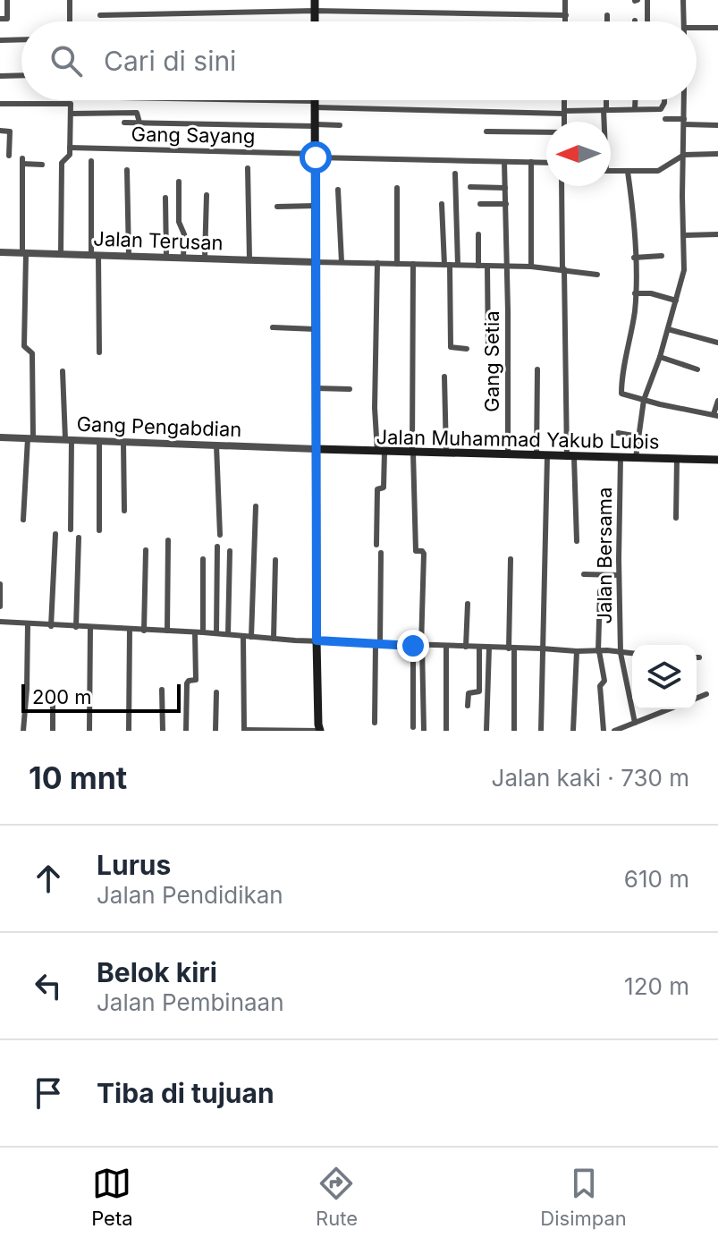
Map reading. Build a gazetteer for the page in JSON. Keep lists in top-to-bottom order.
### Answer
{
  "streets": {
    "main road": ["Jalan Muhammad Yakub Lubis"],
    "street": [
      "Gang Sayang",
      "Jalan Terusan",
      "Gang Setia",
      "Gang Pengabdian",
      "Jalan Bersama"
    ]
  },
  "crossings": [
    ["Gang Sayang", "Gang Setia"],
    ["Gang Setia", "Jalan Muhammad Yakub Lubis"],
    ["Gang Pengabdian", "Jalan Muhammad Yakub Lubis"],
    ["Jalan Muhammad Yakub Lubis", "Jalan Bersama"]
  ],
  "scale_bar": "200 m",
  "north": "left",
  "page": {
    "search": "Cari di sini",
    "scale": "200 m",
    "heading": ["10 mnt", "Jalan kaki · 730 m"],
    "list": [
      ["Lurus", "Jalan Pendidikan", "610 m"],
      ["Belok kiri", "Jalan Pembinaan", "120 m"],
      "Tiba di tujuan"
    ],
    "nav": ["Peta", "Rute", "Disimpan"]
  }
}
